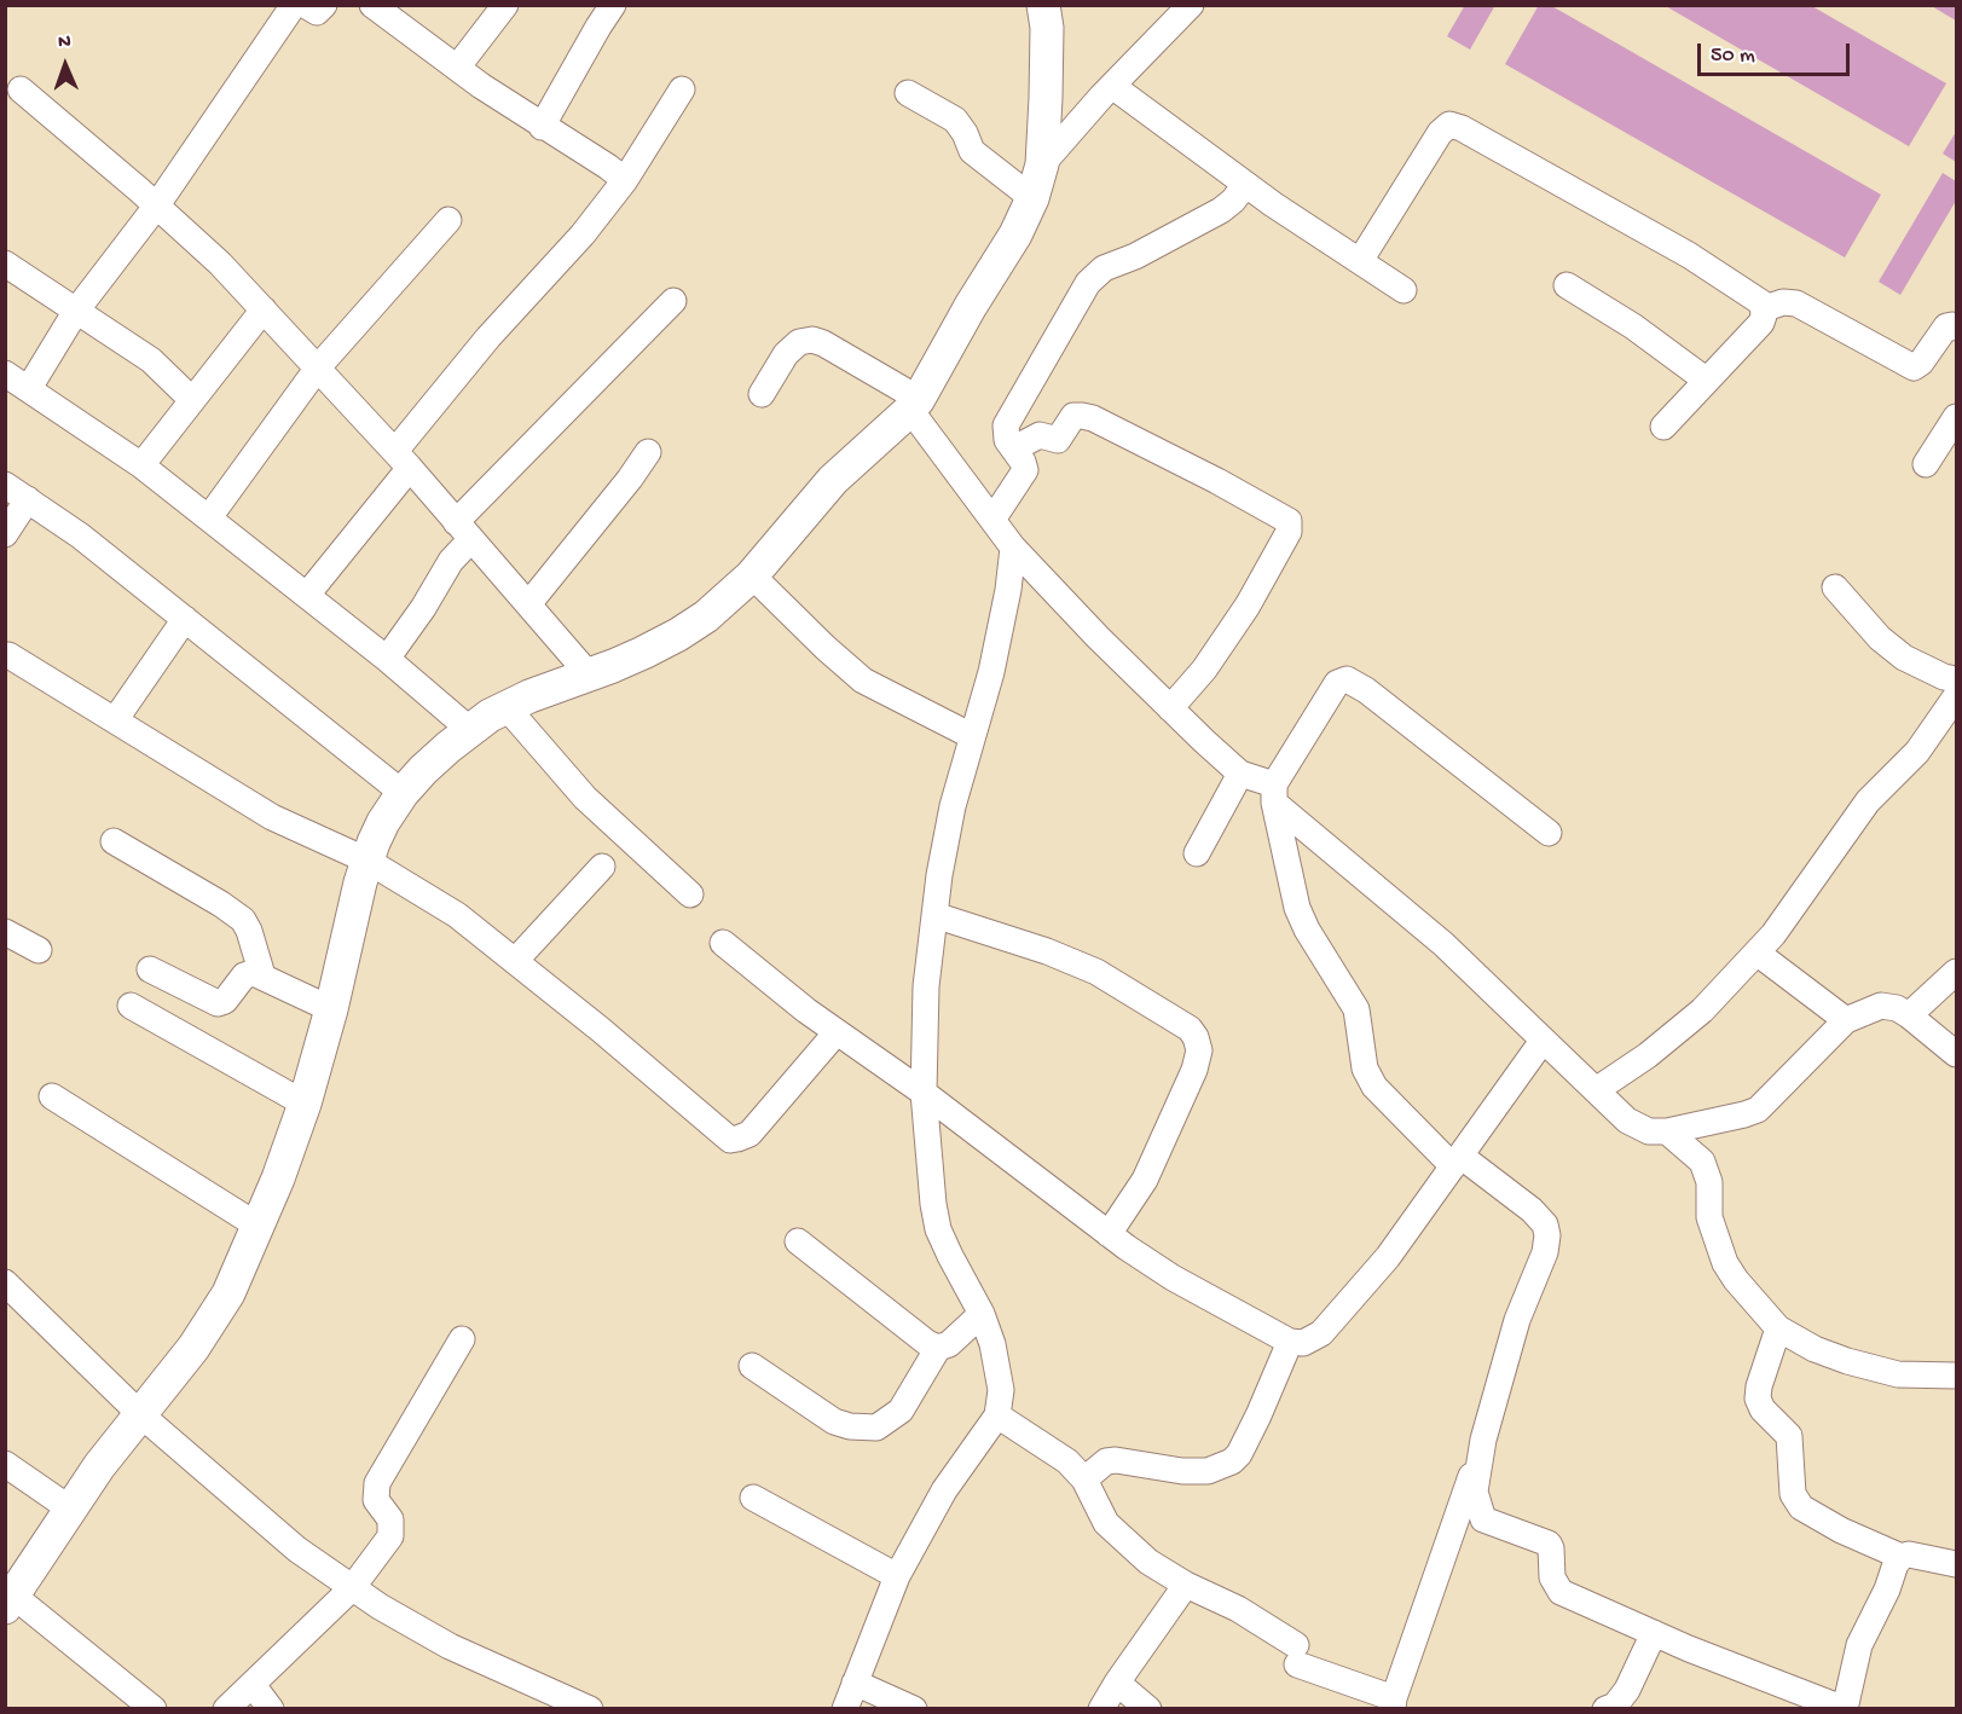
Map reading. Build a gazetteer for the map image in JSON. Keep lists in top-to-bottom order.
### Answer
{
  "scale_bar": "50 m",
  "north": "top"
}
